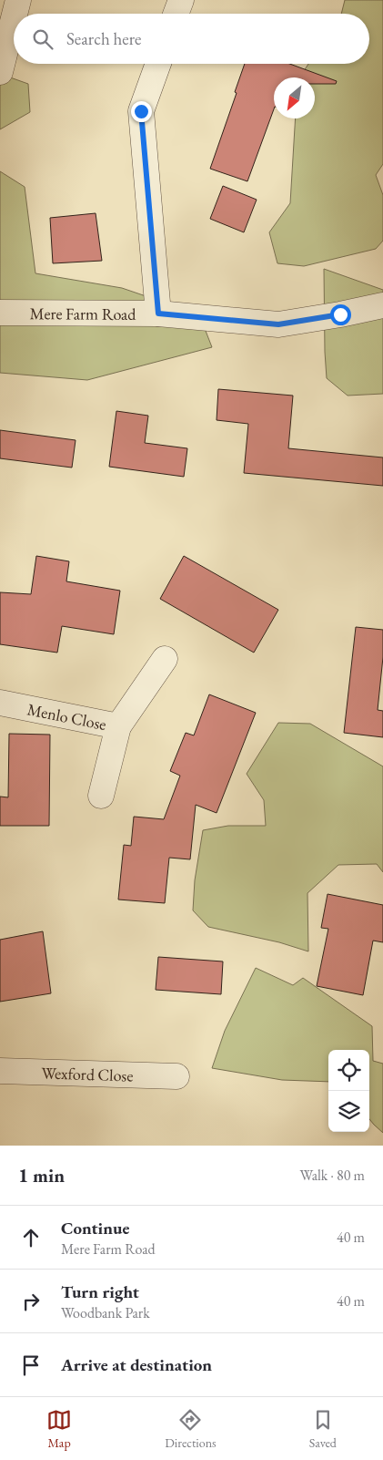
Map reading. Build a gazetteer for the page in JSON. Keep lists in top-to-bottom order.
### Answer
{
  "streets": {
    "street": ["Mere Farm Road", "Menlo Close", "Wexford Close"]
  },
  "north": "bottom left",
  "page": {
    "search": "Search here",
    "heading": ["1 min", "Walk · 80 m"],
    "list": [
      ["Continue", "Mere Farm Road", "40 m"],
      ["Turn right", "Woodbank Park", "40 m"],
      "Arrive at destination"
    ],
    "nav": ["Map", "Directions", "Saved"]
  }
}
